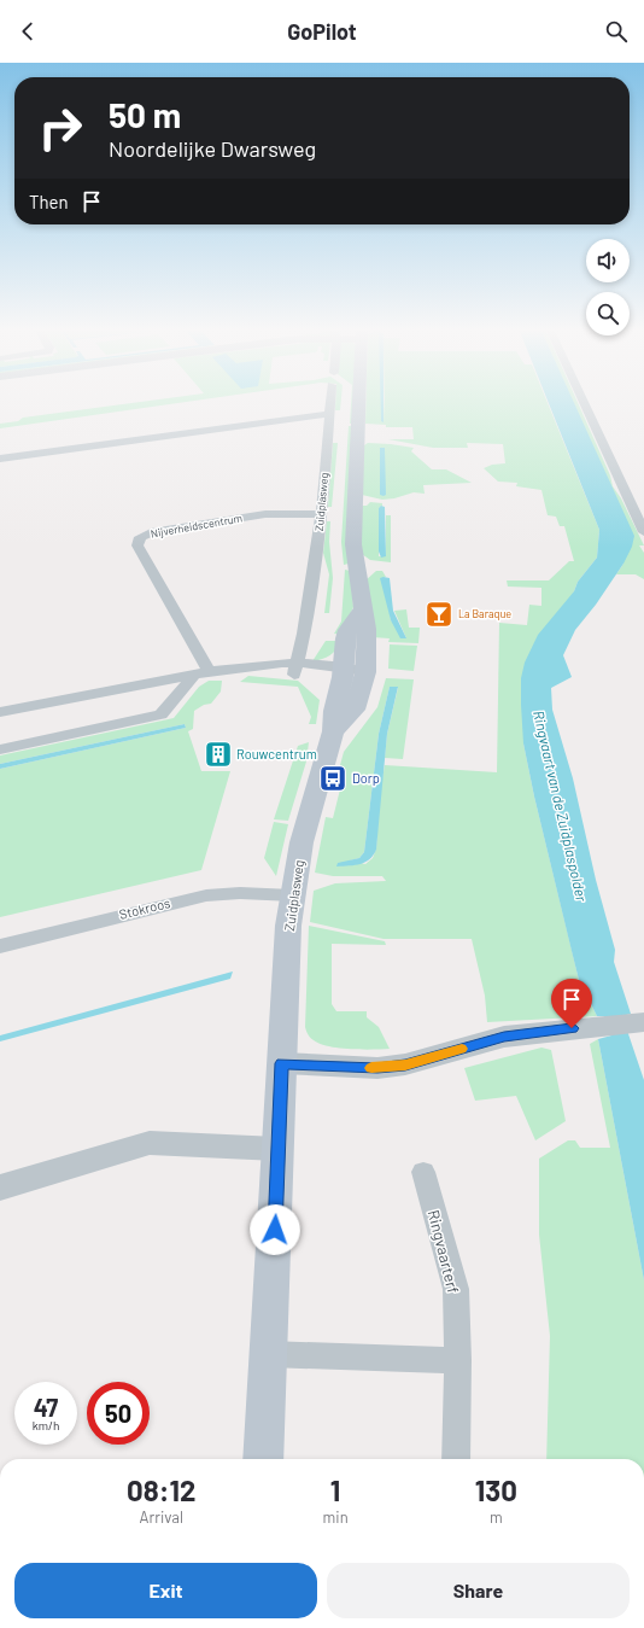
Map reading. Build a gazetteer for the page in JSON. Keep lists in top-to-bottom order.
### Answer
{
  "streets": {
    "main road": ["Zuidplasweg"],
    "street": ["Nijverheidscentrum", "Stokroos", "Ringvaarterf"]
  },
  "crossings": [
    ["Zuidplasweg", "Nijverheidscentrum"],
    ["Zuidplasweg", "Stokroos"]
  ],
  "water": ["Ringvaart van de Zuidplaspolder"],
  "places": {
    "bar": ["La Baraque"],
    "building": ["Rouwcentrum"],
    "bus stop": ["Dorp"]
  },
  "page": {
    "header": "GoPilot",
    "turn": ["50 m", "Noordelijke Dwarsweg"],
    "then": "Then",
    "speed": "47 km/h",
    "limit": "50",
    "eta": [
      "08:12",
      "Arrival",
      "1",
      "min",
      "130",
      "m"
    ],
    "buttons": ["Exit", "Share"]
  }
}
